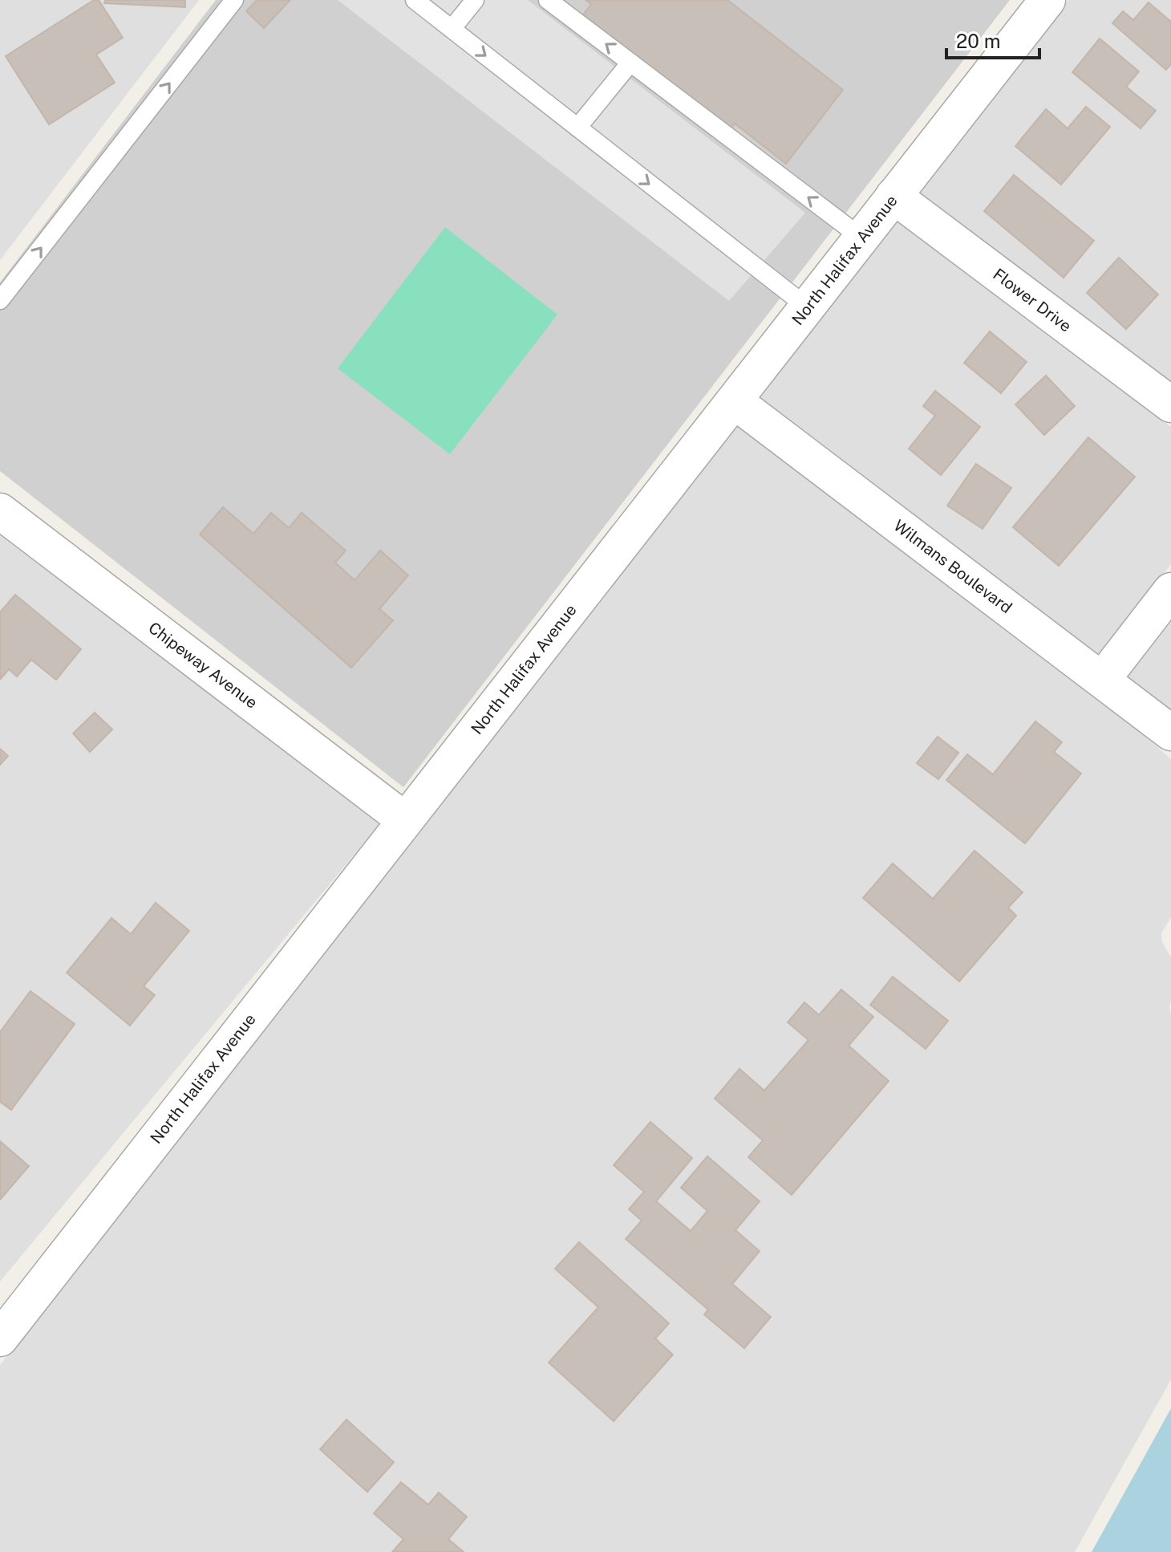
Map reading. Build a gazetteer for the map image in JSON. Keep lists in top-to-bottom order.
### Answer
{
  "streets": {
    "street": [
      "North Halifax Avenue",
      "Flower Drive",
      "Wilmans Boulevard",
      "Chipeway Avenue"
    ]
  },
  "crossings": [
    ["North Halifax Avenue", "Flower Drive"],
    ["North Halifax Avenue", "Wilmans Boulevard"],
    ["North Halifax Avenue", "Chipeway Avenue"]
  ],
  "scale_bar": "20 m"
}
